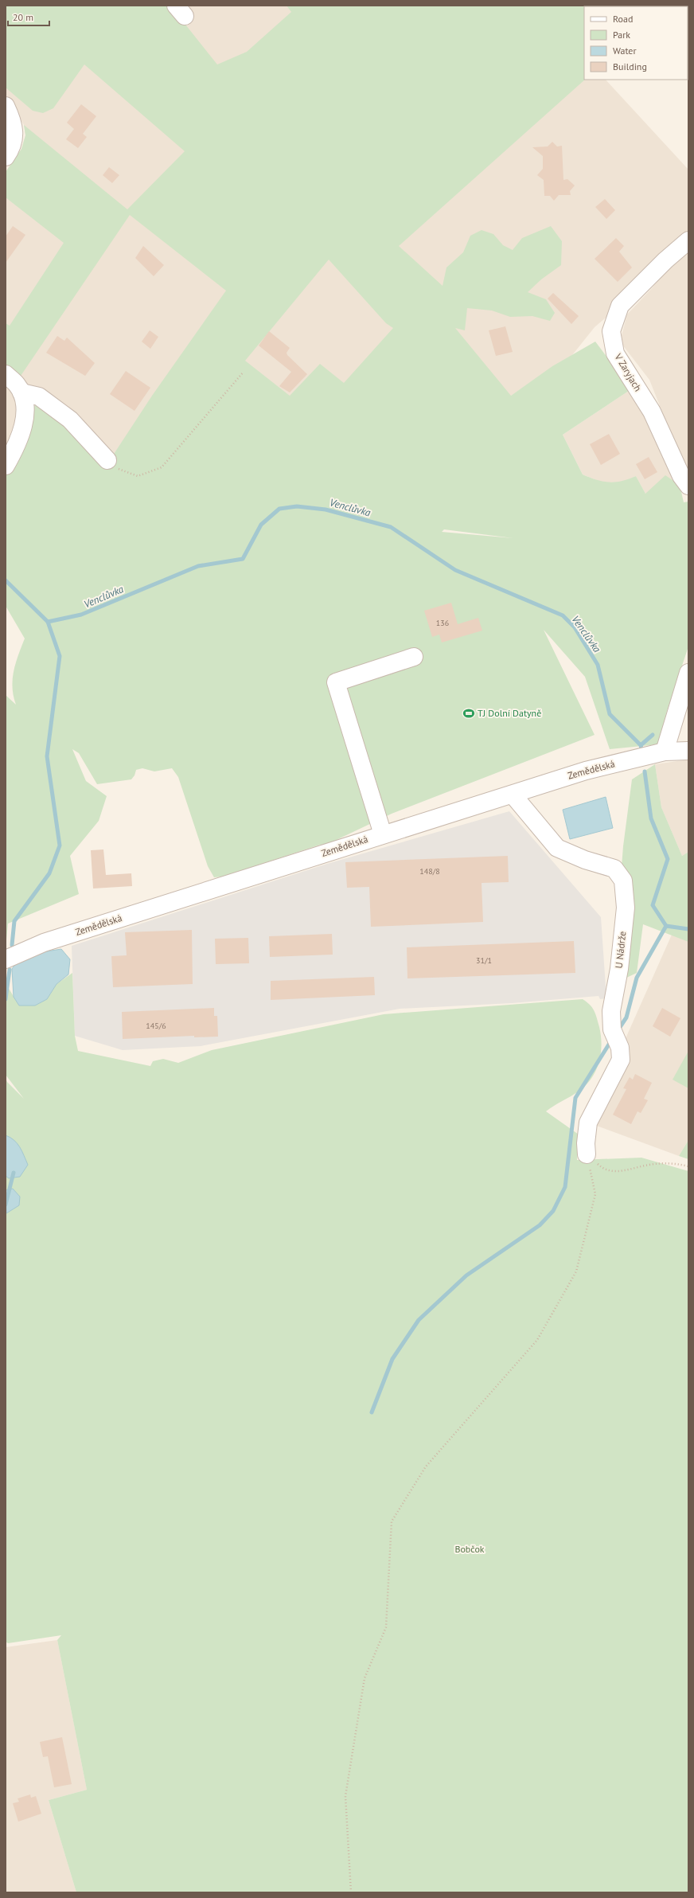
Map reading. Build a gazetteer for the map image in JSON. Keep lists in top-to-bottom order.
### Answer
{
  "streets": {
    "street": ["V Zaryjach", "Zemědělská", "U Nádrže"]
  },
  "crossings": [
    ["Zemědělská", "U Nádrže"]
  ],
  "water": ["Venclůvka"],
  "parks": ["Bobčok"],
  "places": {
    "sports": ["TJ Dolní Datyně"]
  },
  "house_numbers": [
    "136",
    "148/8",
    "31/1",
    "145/6"
  ],
  "legend": [
    "Road",
    "Park",
    "Water",
    "Building"
  ],
  "scale_bar": "20 m"
}
